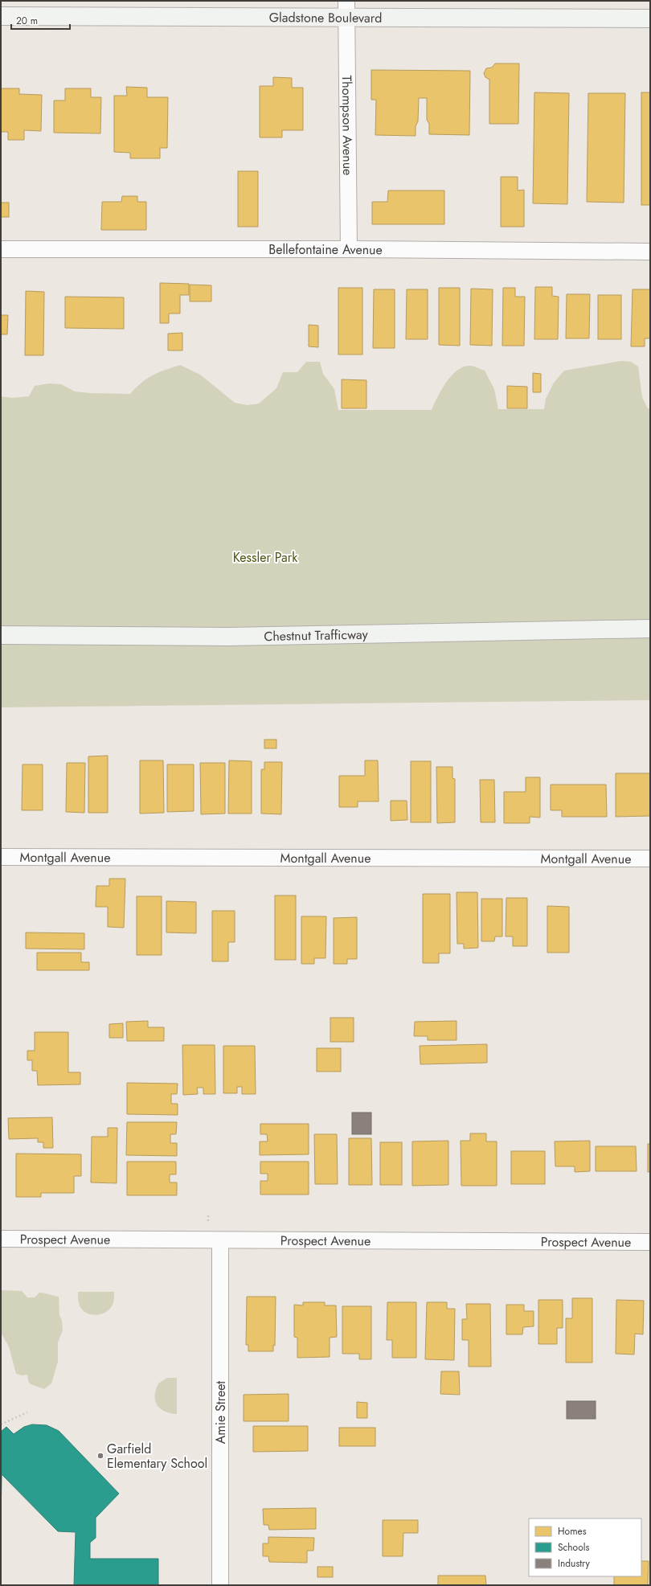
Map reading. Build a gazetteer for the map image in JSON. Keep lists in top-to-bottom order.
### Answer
{
  "streets": {
    "street": [
      "Gladstone Boulevard",
      "Thompson Avenue",
      "Bellefontaine Avenue",
      "Chestnut Trafficway",
      "Montgall Avenue",
      "Prospect Avenue",
      "Amie Street"
    ]
  },
  "crossings": [
    ["Gladstone Boulevard", "Thompson Avenue"],
    ["Thompson Avenue", "Bellefontaine Avenue"],
    ["Prospect Avenue", "Amie Street"]
  ],
  "parks": ["Kessler Park"],
  "places": ["Garfield Elementary School"],
  "legend": ["Homes", "Schools", "Industry"],
  "scale_bar": "20 m"
}
